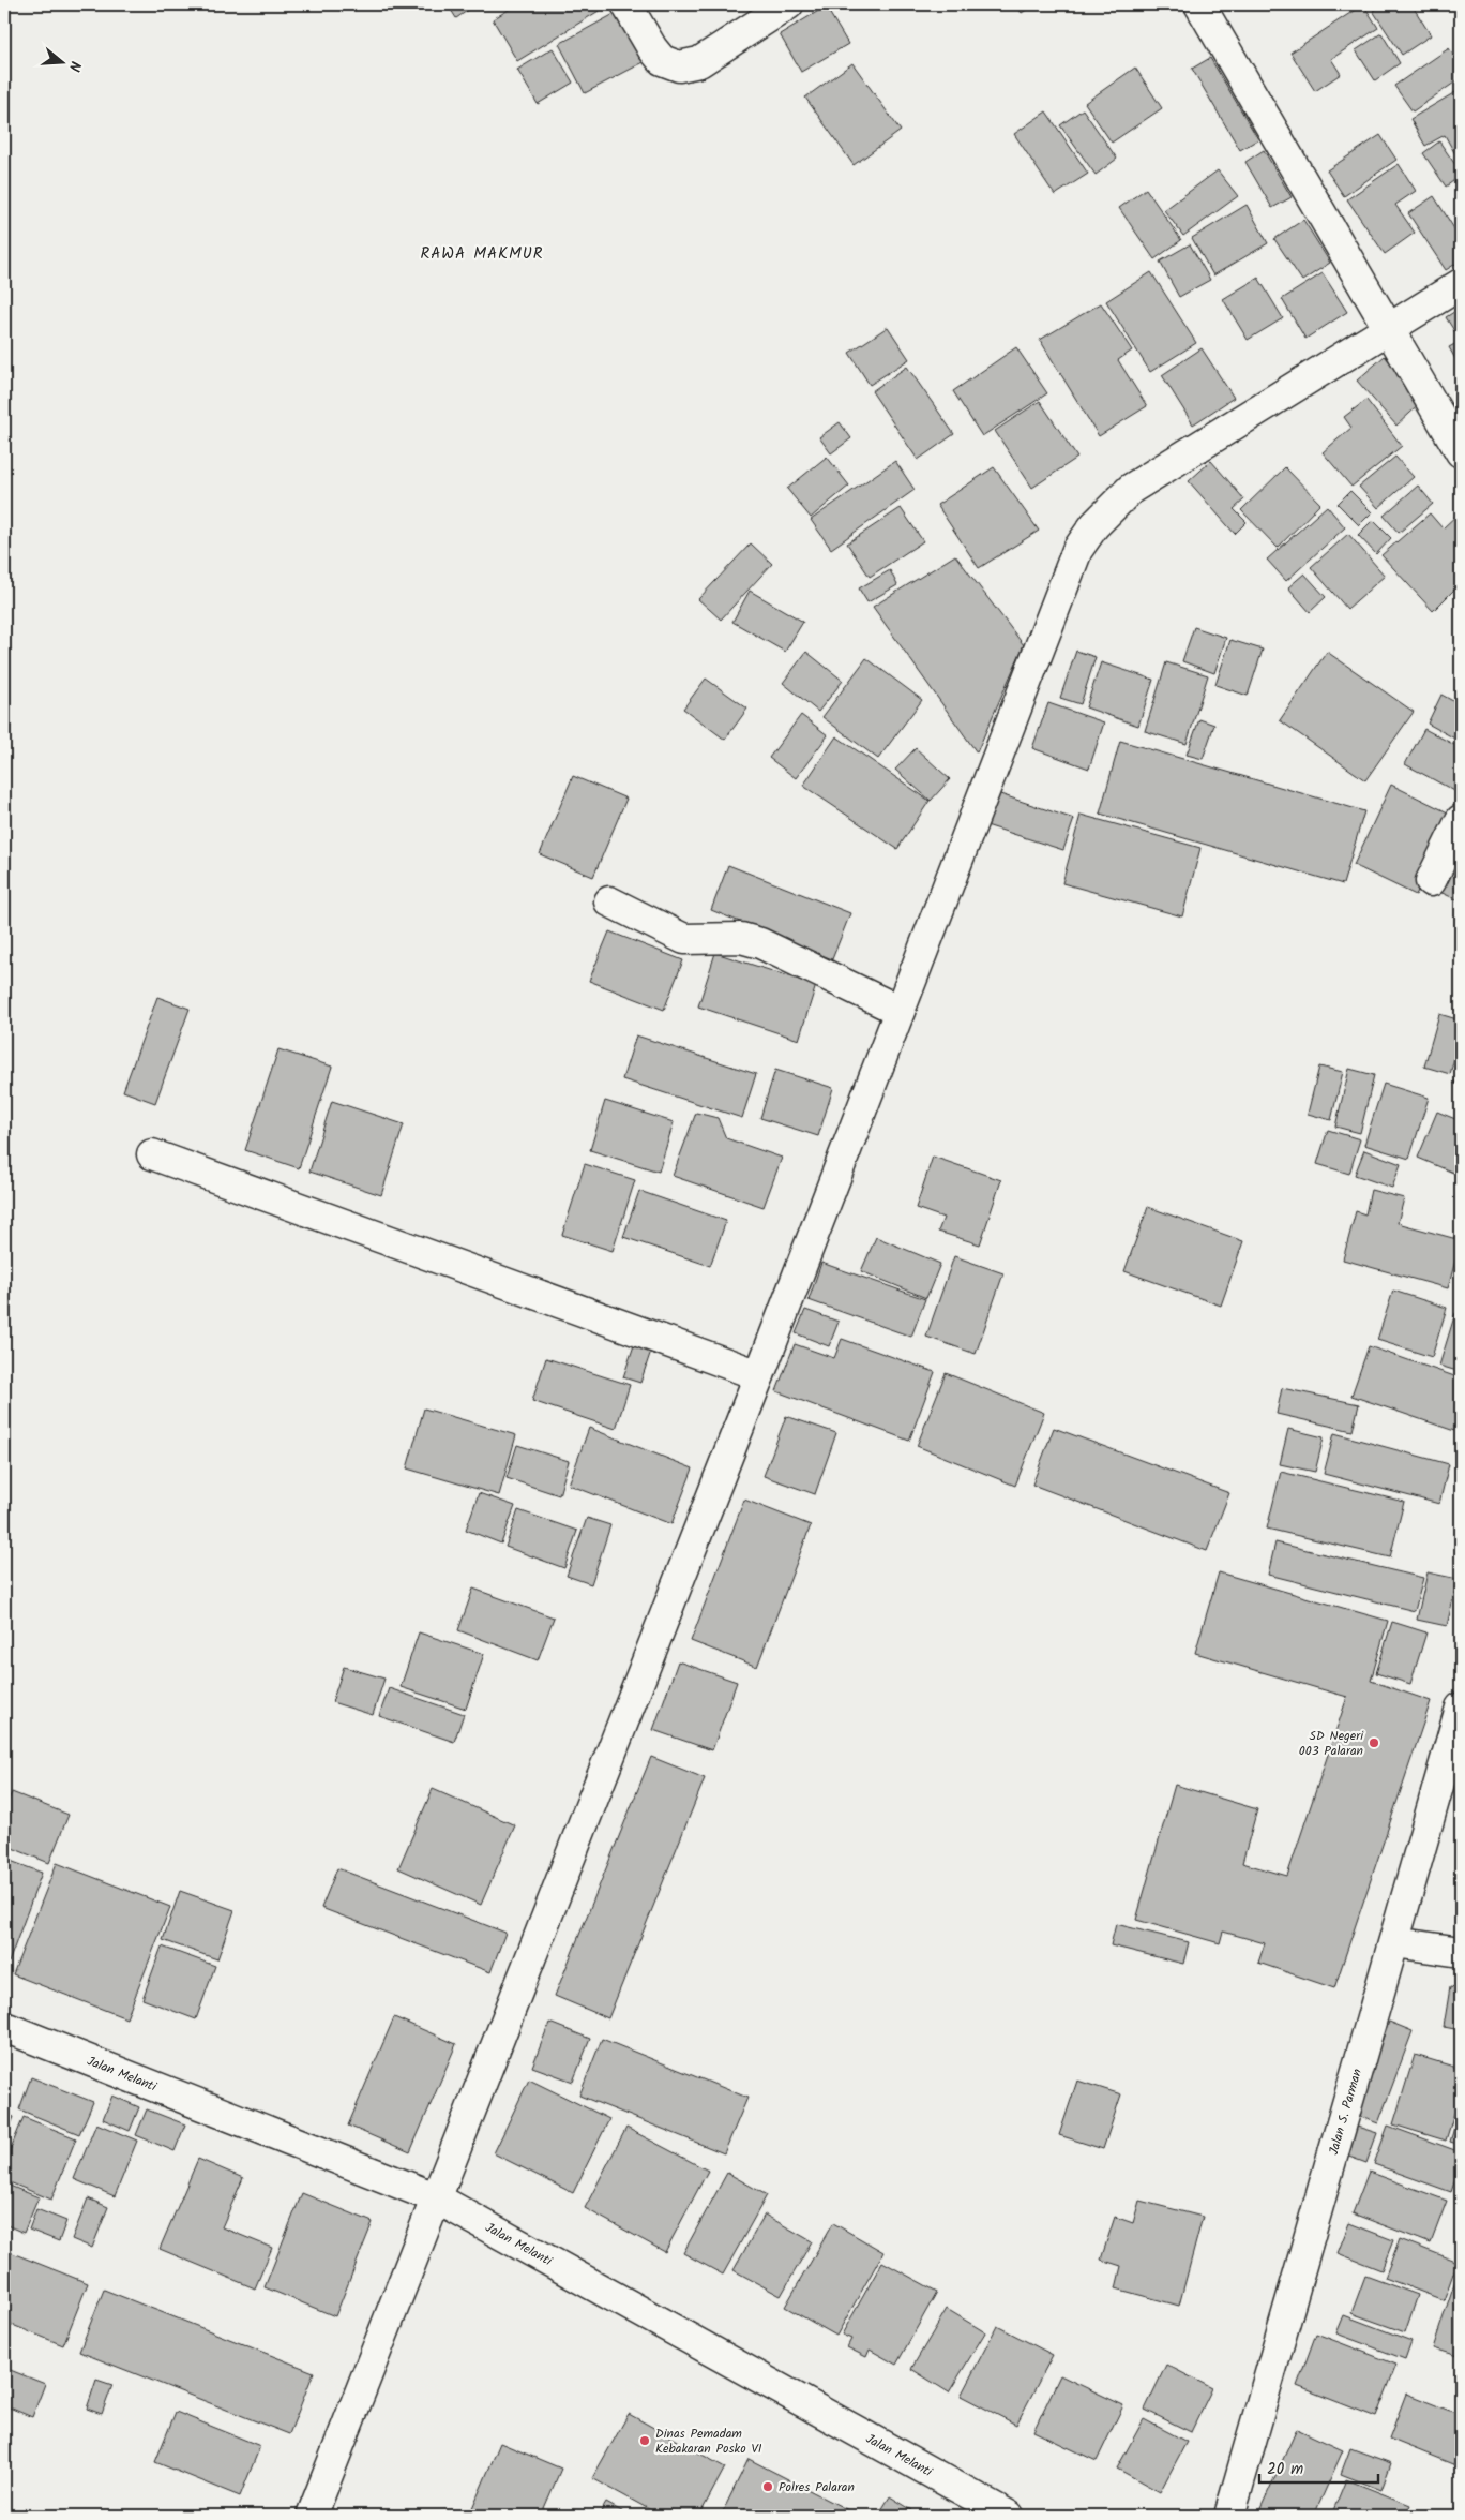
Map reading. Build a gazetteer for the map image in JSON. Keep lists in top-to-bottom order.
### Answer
{
  "streets": {
    "street": ["Jalan Melanti", "Jalan S. Parman"]
  },
  "districts": ["RAWA MAKMUR"],
  "places": ["SD Negeri 003 Palaran", "Dinas Pemadam Kebakaran Posko VI", "Polres Palaran"],
  "scale_bar": "20 m",
  "north": "right"
}
